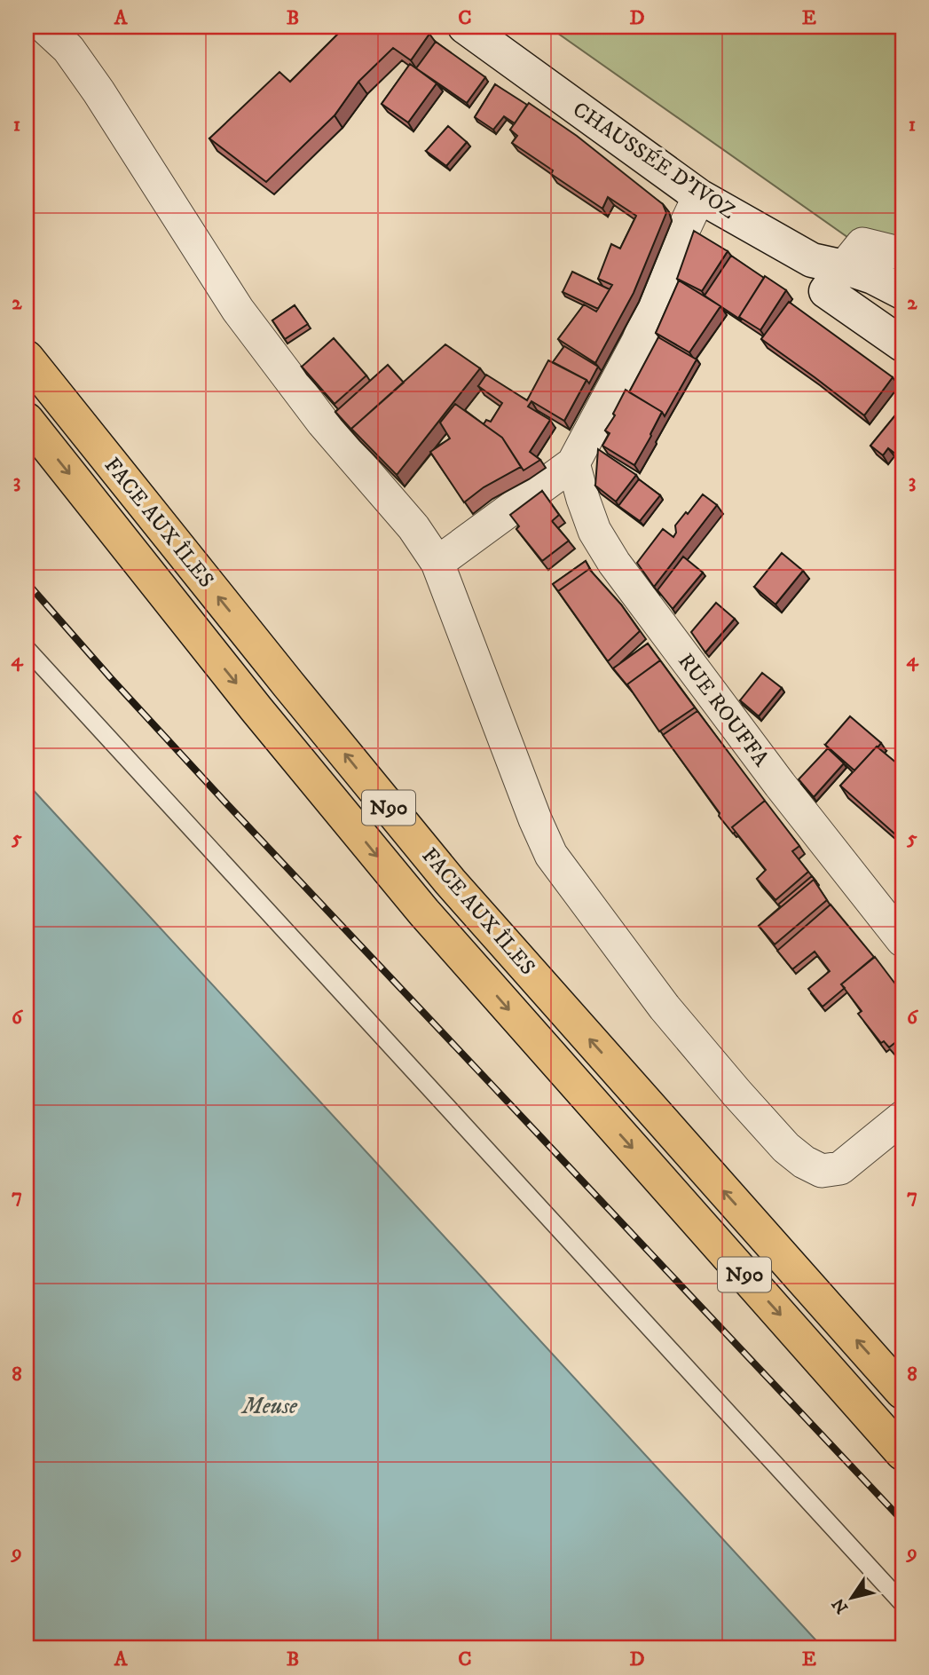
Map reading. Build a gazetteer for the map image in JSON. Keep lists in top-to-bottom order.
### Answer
{
  "streets": {
    "highway": ["FACE AUX ÎLES", "N90"],
    "main road": ["CHAUSSÉE D'IVOZ"],
    "street": ["RUE ROUFFA"]
  },
  "water": ["Meuse"],
  "north": "bottom left",
  "grid": {
    "columns": [
      "A",
      "B",
      "C",
      "D",
      "E"
    ],
    "rows": [
      "1",
      "2",
      "3",
      "4",
      "5",
      "6",
      "7",
      "8",
      "9"
    ]
  }
}
